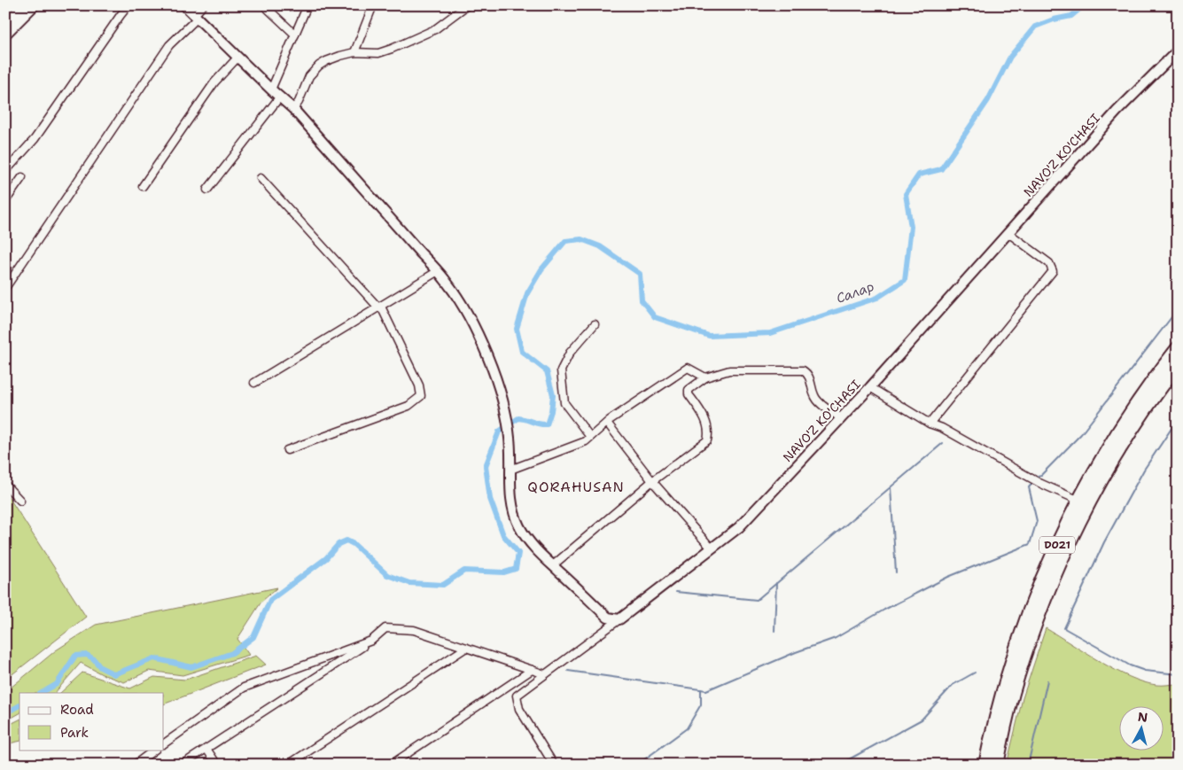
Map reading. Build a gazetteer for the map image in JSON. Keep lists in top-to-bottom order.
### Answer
{
  "streets": {
    "highway": ["D021"],
    "street": ["NAVO'Z KO'CHASI"]
  },
  "districts": ["QORAHUSAN"],
  "water": ["Салар"],
  "legend": ["Road", "Park"],
  "north": "top"
}
